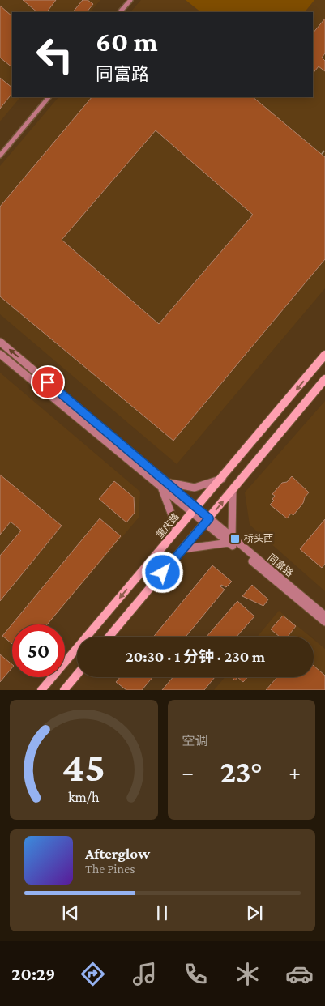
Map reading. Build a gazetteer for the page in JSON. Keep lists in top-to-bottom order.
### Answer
{
  "streets": {
    "main road": ["重庆路"],
    "street": ["同富路"]
  },
  "crossings": [
    ["重庆路", "同富路"]
  ],
  "places": {
    "transit": ["桥头西"]
  },
  "page": {
    "turn": ["60 m", "同富路"],
    "limit": "50",
    "trip": "20:30 · 1 分钟 · 230 m",
    "tile": "空调",
    "heat": ["−", "23°", "+"],
    "song": ["Afterglow", "The Pines"],
    "tabs": "20:29",
    "gauge": ["45", "km/h"]
  }
}
